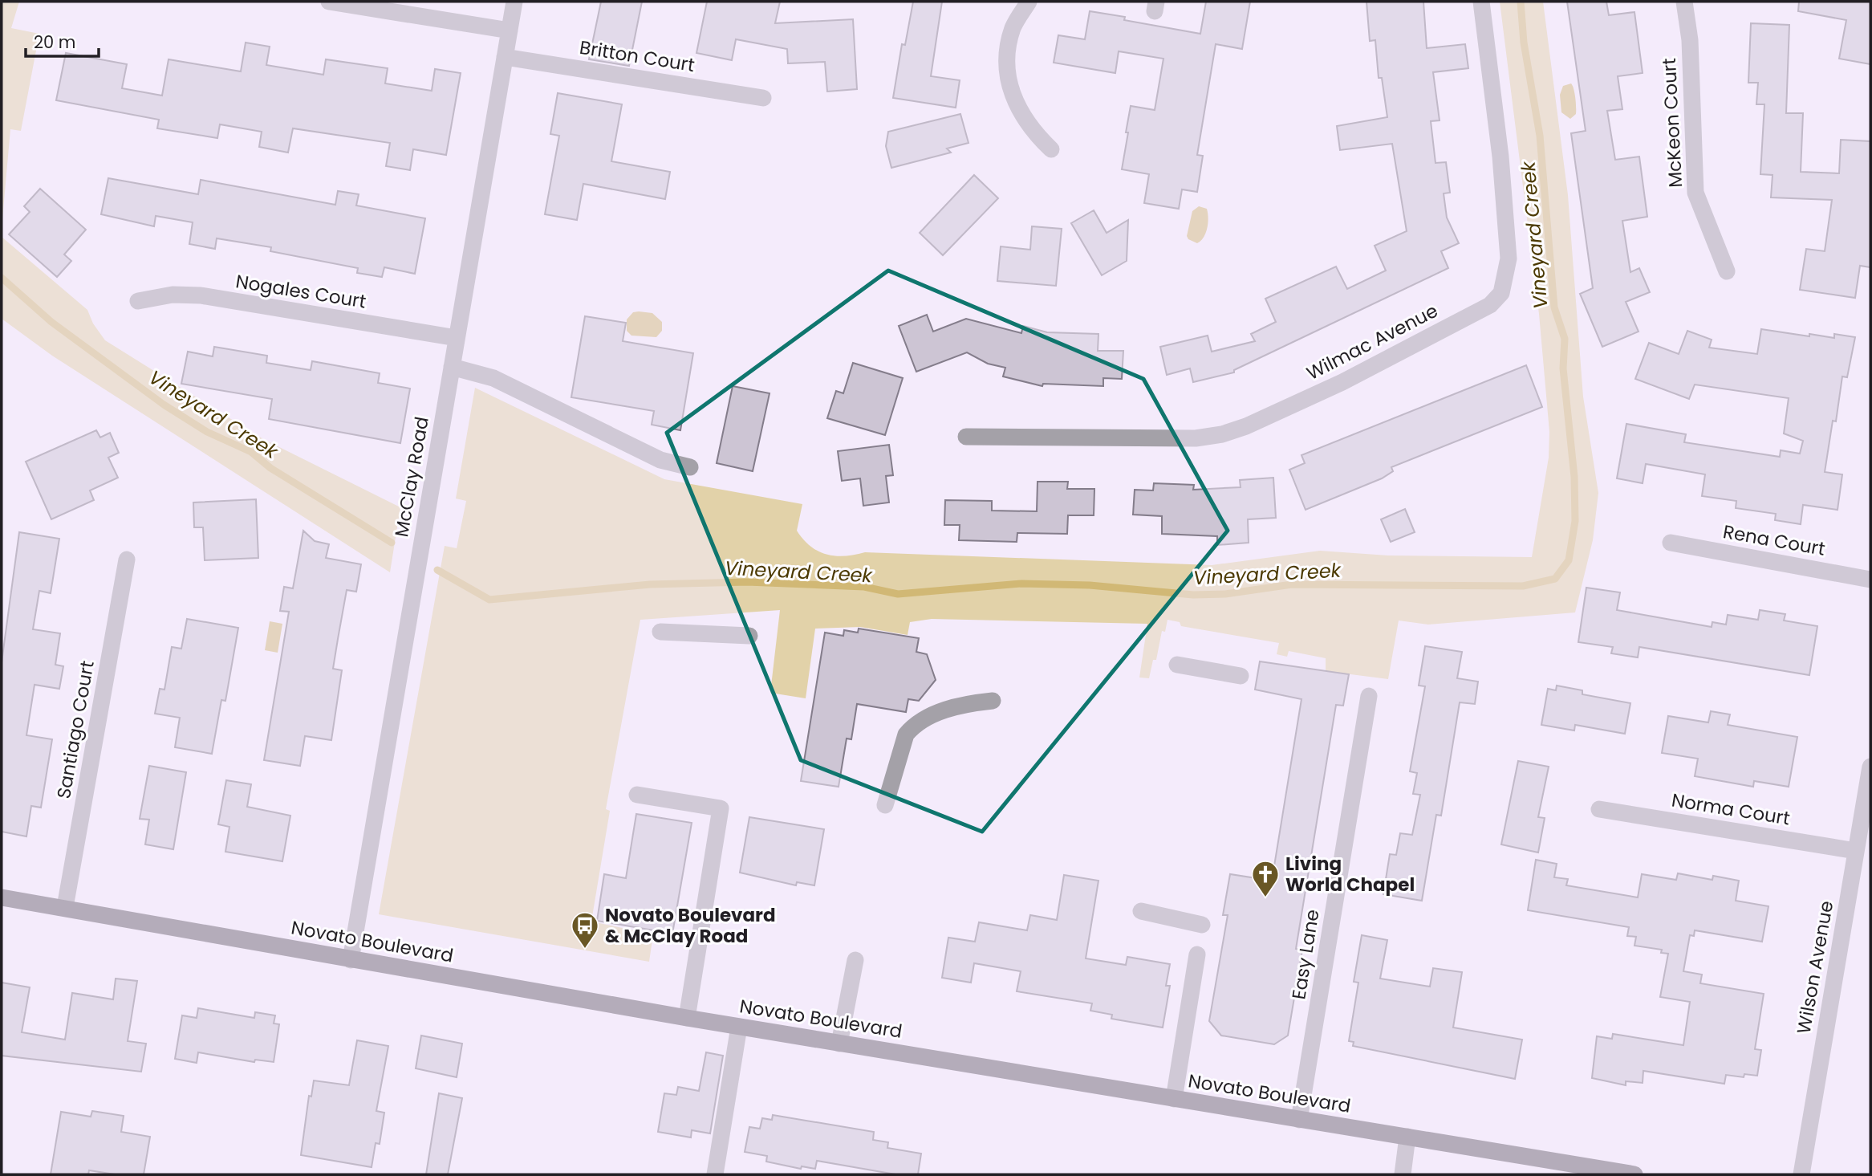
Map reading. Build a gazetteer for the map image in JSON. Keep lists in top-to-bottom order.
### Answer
{
  "streets": {
    "main road": ["Novato Boulevard"],
    "street": [
      "Britton Court",
      "McKeon Court",
      "Nogales Court",
      "Wilmac Avenue",
      "McClay Road",
      "Rena Court",
      "Santiago Court",
      "Norma Court",
      "Easy Lane",
      "Wilson Avenue"
    ]
  },
  "crossings": [
    ["Britton Court", "McClay Road"],
    ["Nogales Court", "McClay Road"],
    ["McClay Road", "Novato Boulevard"],
    ["Santiago Court", "Novato Boulevard"],
    ["Norma Court", "Wilson Avenue"],
    ["Novato Boulevard", "Easy Lane"]
  ],
  "water": ["Vineyard Creek"],
  "places": {
    "church": ["Living World Chapel"],
    "bus stop": ["Novato Boulevard & McClay Road"]
  },
  "scale_bar": "20 m"
}
